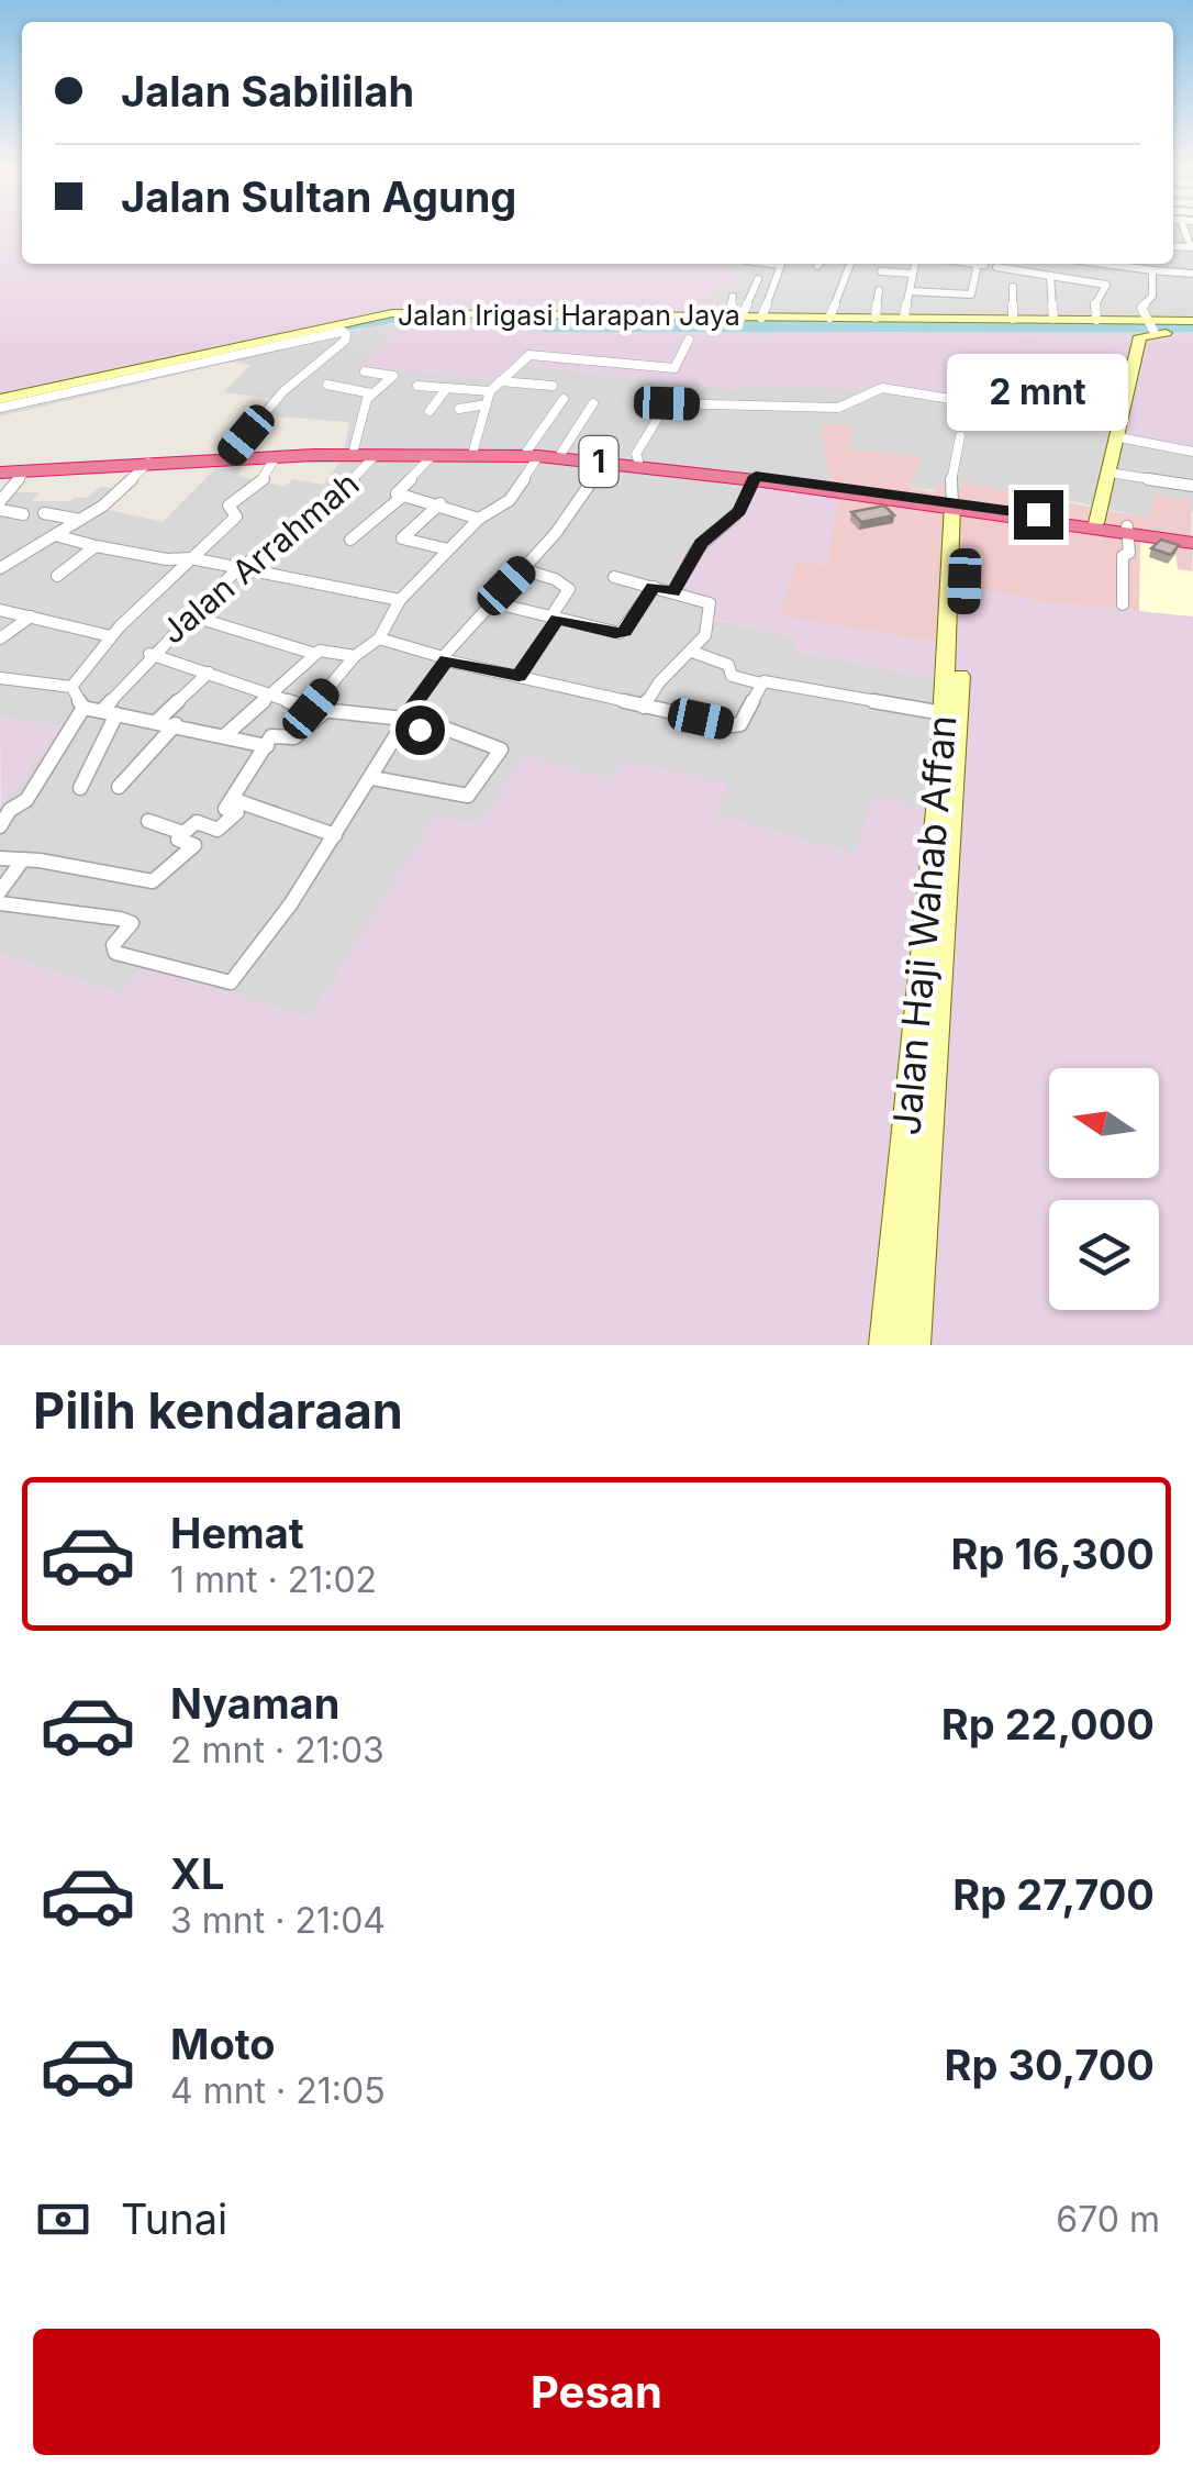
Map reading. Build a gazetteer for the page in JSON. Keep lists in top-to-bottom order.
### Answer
{
  "streets": {
    "highway": ["1"],
    "street": ["Jalan Irigasi Harapan Jaya", "Jalan Arrahmah", "Jalan Haji Wahab Affan"]
  },
  "crossings": [
    ["1", "Jalan Arrahmah"],
    ["1", "Jalan Haji Wahab Affan"]
  ],
  "north": "left",
  "page": {
    "banner": ["Jalan Sabililah", "Jalan Sultan Agung"],
    "bubble": "2 mnt",
    "heading": "Pilih kendaraan",
    "list": [
      {
        "name": "Hemat",
        "note": "1 mnt · 21:02",
        "value": "Rp 16,300"
      },
      {
        "name": "Nyaman",
        "note": "2 mnt · 21:03",
        "value": "Rp 22,000"
      },
      {
        "name": "XL",
        "note": "3 mnt · 21:04",
        "value": "Rp 27,700"
      },
      {
        "name": "Moto",
        "note": "4 mnt · 21:05",
        "value": "Rp 30,700"
      }
    ],
    "pay": ["Tunai", "670 m"],
    "buttons": "Pesan"
  }
}
